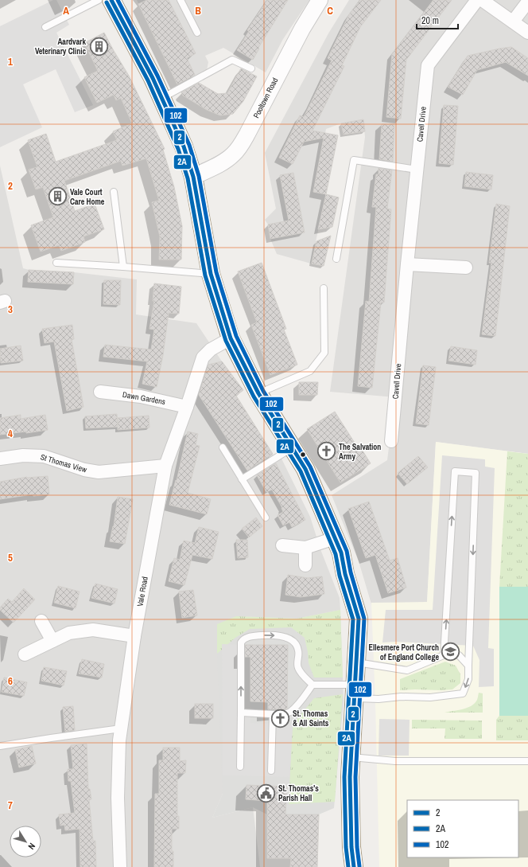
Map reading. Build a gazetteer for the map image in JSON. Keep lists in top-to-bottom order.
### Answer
{
  "streets": {
    "street": [
      "Pooltown Road",
      "Cavell Drive",
      "Dawn Gardens",
      "St Thomas View",
      "Vale Road"
    ]
  },
  "crossings": [
    ["Dawn Gardens", "Vale Road"],
    ["St Thomas View", "Vale Road"]
  ],
  "places": {
    "building": ["Aardvark Veterinary Clinic", "Vale Court Care Home"],
    "church": ["The Salvation Army", "St. Thomas & All Saints"],
    "school or university": ["Ellesmere Port Church of England College"],
    "public building": ["St. Thomas's Parish Hall"]
  },
  "lines": ["transit line 2", "transit line 102", "transit line 2A"],
  "legend": ["2", "2A", "102"],
  "scale_bar": "20 m",
  "north": "bottom right",
  "grid": {
    "columns": ["A", "B", "C"],
    "rows": [
      "1",
      "2",
      "3",
      "4",
      "5",
      "6",
      "7"
    ]
  }
}
